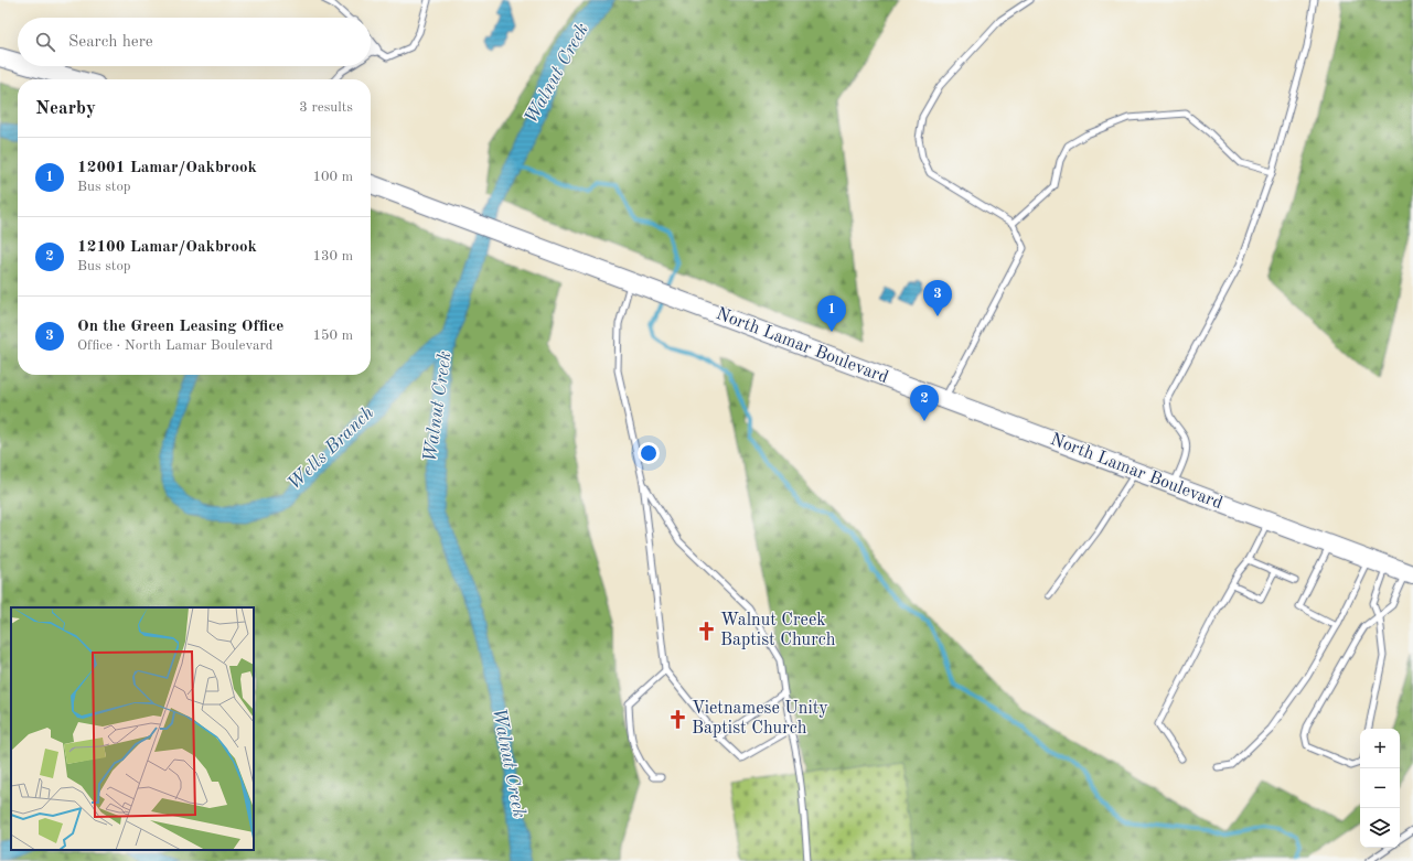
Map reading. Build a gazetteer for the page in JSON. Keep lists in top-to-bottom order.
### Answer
{
  "streets": {
    "main road": ["North Lamar Boulevard"]
  },
  "water": ["Walnut Creek", "Wells Branch"],
  "places": {
    "church": ["Walnut Creek Baptist Church", "Vietnamese Unity Baptist Church"]
  },
  "page": {
    "search": "Search here",
    "heading": ["Nearby", "3 results"],
    "list": [
      {
        "mark": "1",
        "name": "12001 Lamar/Oakbrook",
        "note": "Bus stop",
        "value": "100 m"
      },
      {
        "mark": "2",
        "name": "12100 Lamar/Oakbrook",
        "note": "Bus stop",
        "value": "130 m"
      },
      {
        "mark": "3",
        "name": "On the Green Leasing Office",
        "note": "Office · North Lamar Boulevard",
        "value": "150 m"
      }
    ],
    "pins": ["3", "1", "2"],
    "map_buttons": ["+", "−"]
  }
}
